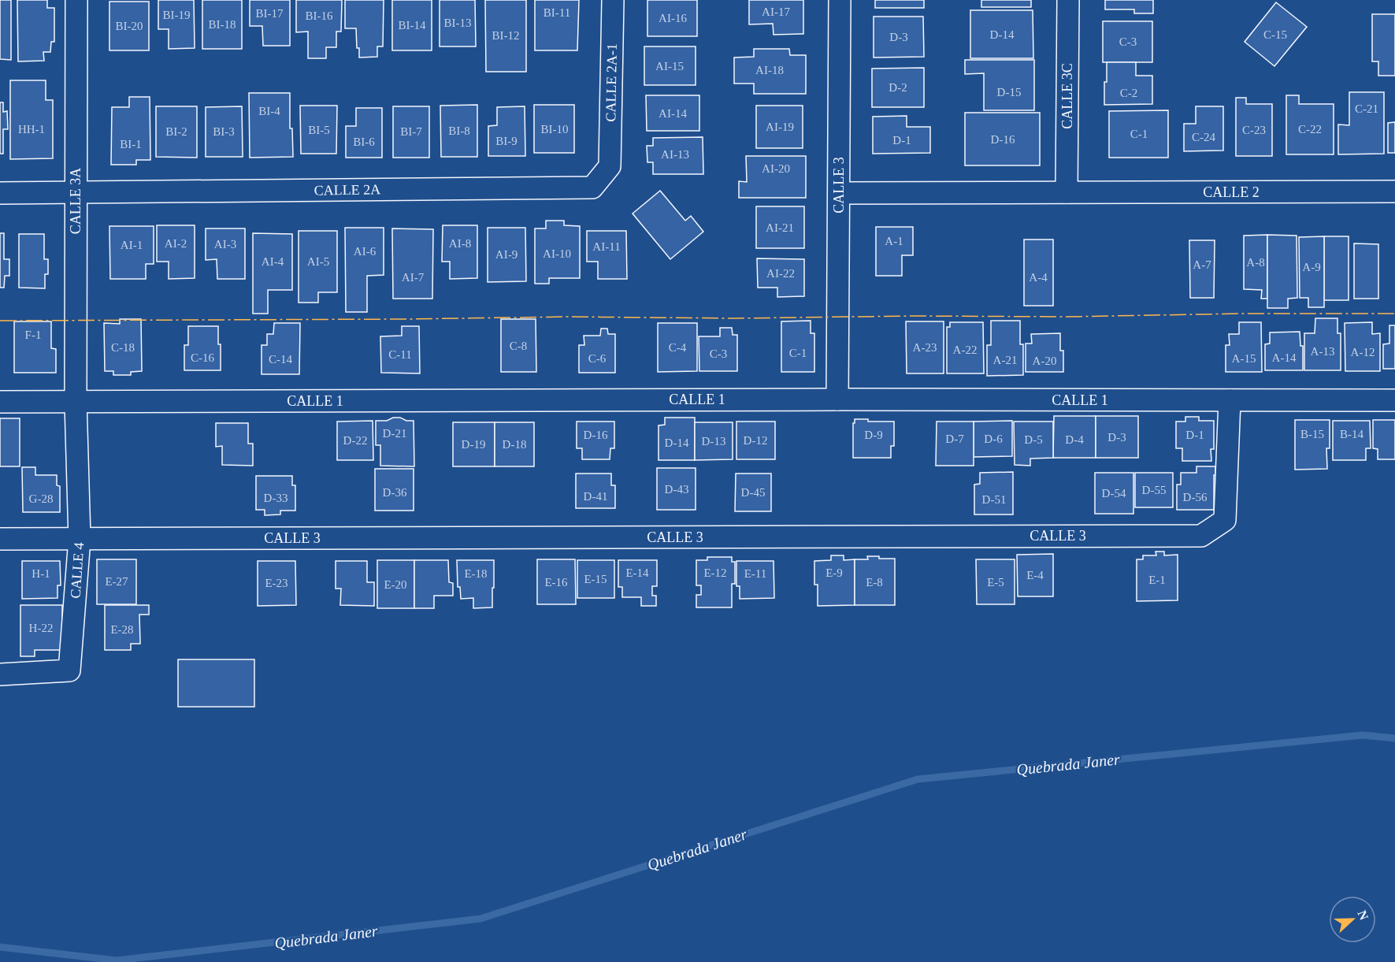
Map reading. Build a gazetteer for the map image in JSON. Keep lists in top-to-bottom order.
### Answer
{
  "streets": {
    "street": [
      "CALLE 2A-1",
      "CALLE 3C",
      "CALLE 3",
      "CALLE 2A",
      "CALLE 2",
      "CALLE 3A",
      "CALLE 1",
      "CALLE 4"
    ]
  },
  "crossings": [
    ["CALLE 2A-1", "CALLE 2A"],
    ["CALLE 3C", "CALLE 2"],
    ["CALLE 3", "CALLE 2"],
    ["CALLE 3", "CALLE 1"],
    ["CALLE 3", "CALLE 4"],
    ["CALLE 2A", "CALLE 3A"],
    ["CALLE 3A", "CALLE 1"],
    ["CALLE 3A", "CALLE 4"],
    ["CALLE 1", "CALLE 4"]
  ],
  "water": ["Quebrada Janer"],
  "house_numbers": [
    "AI-17",
    "BI-11",
    "BI-17",
    "BI-19",
    "BI-16",
    "AI-16",
    "BI-13",
    "BI-18",
    "BI-14",
    "BI-20",
    "D-14",
    "C-15",
    "BI-12",
    "D-3",
    "C-3",
    "AI-15",
    "AI-18",
    "D-2",
    "D-15",
    "C-2",
    "C-21",
    "BI-4",
    "AI-14",
    "AI-19",
    "HH-1",
    "BI-10",
    "C-22",
    "BI-5",
    "C-23",
    "BI-8",
    "BI-2",
    "BI-3",
    "BI-7",
    "C-1",
    "C-24",
    "D-16",
    "D-1",
    "BI-9",
    "BI-6",
    "BI-1",
    "AI-13",
    "AI-20",
    "AI-21",
    "A-1",
    "AI-2",
    "AI-8",
    "AI-3",
    "AI-1",
    "AI-11",
    "AI-6",
    "AI-10",
    "AI-9",
    "AI-4",
    "AI-5",
    "A-8",
    "A-7",
    "A-9",
    "AI-22",
    "AI-7",
    "A-4",
    "F-1",
    "C-8",
    "C-18",
    "C-4",
    "A-23",
    "A-22",
    "A-13",
    "A-12",
    "C-1",
    "C-3",
    "C-11",
    "C-16",
    "A-14",
    "C-6",
    "A-15",
    "C-14",
    "A-21",
    "A-20",
    "D-21",
    "B-15",
    "B-14",
    "D-16",
    "D-9",
    "D-1",
    "D-3",
    "D-7",
    "D-6",
    "D-5",
    "D-4",
    "D-22",
    "D-12",
    "D-13",
    "D-14",
    "D-19",
    "D-18",
    "D-43",
    "D-55",
    "D-36",
    "D-45",
    "D-54",
    "D-41",
    "D-56",
    "D-33",
    "G-28",
    "D-51",
    "E-14",
    "E-12",
    "E-9",
    "H-1",
    "E-18",
    "E-11",
    "E-4",
    "E-15",
    "E-1",
    "E-27",
    "E-16",
    "E-8",
    "E-5",
    "E-23",
    "E-20",
    "H-22",
    "E-28"
  ],
  "north": "right"
}
